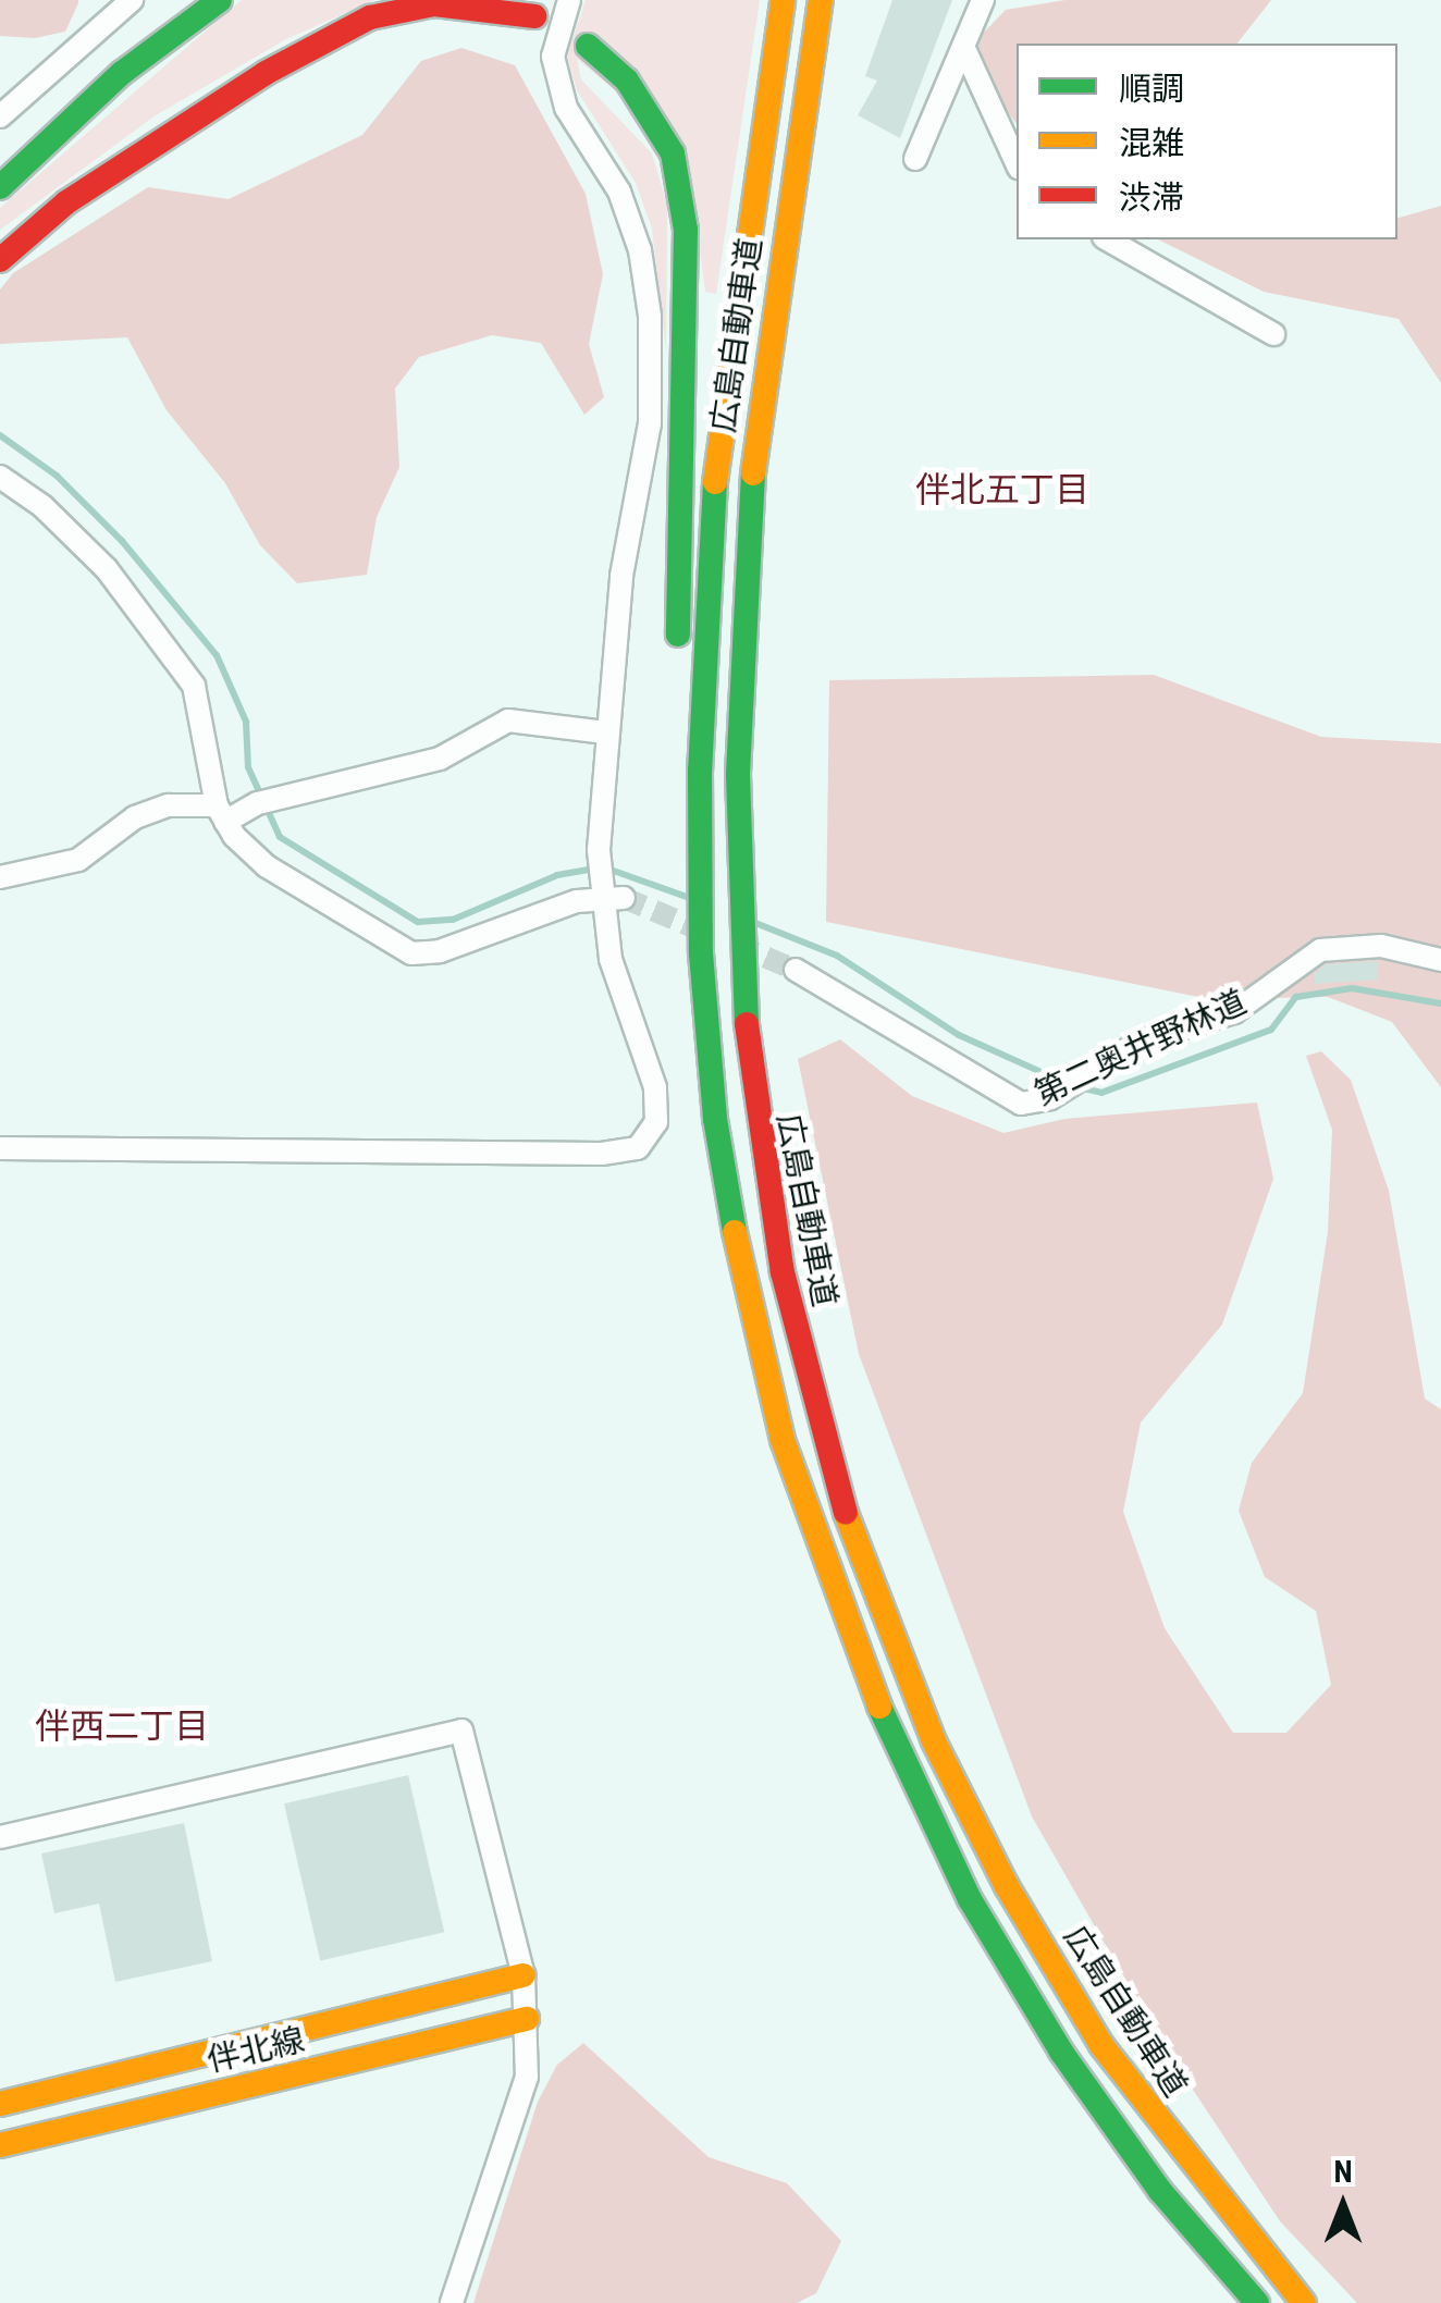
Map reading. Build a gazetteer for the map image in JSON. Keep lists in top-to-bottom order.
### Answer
{
  "streets": {
    "main road": ["広島自動車道", "伴北線"],
    "street": ["第二奥井野林道"]
  },
  "districts": ["伴北五丁目", "伴西二丁目"],
  "legend": ["順調", "混雑", "渋滞"],
  "north": "top"
}
